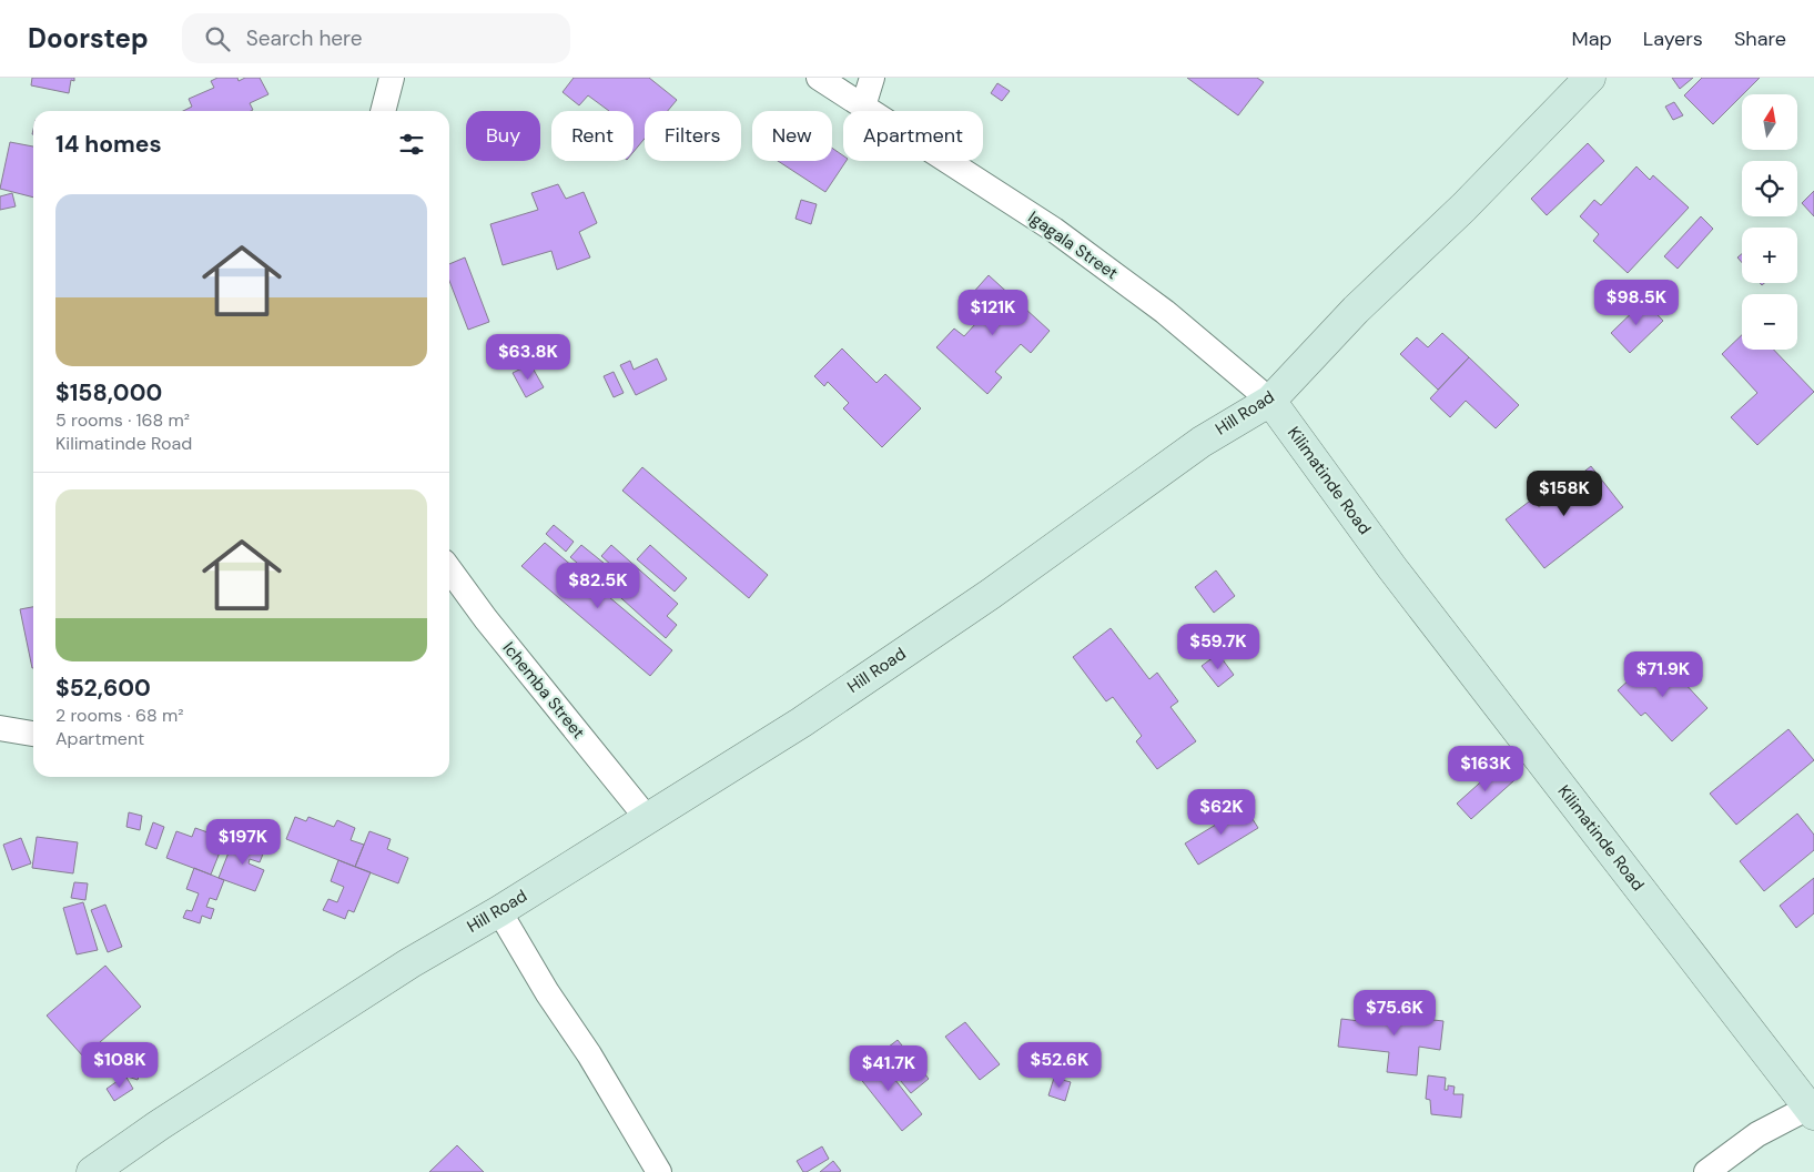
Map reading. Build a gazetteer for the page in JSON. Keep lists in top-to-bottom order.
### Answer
{
  "streets": {
    "main road": ["Hill Road", "Kilimatinde Road"],
    "street": ["Igagala Street", "Ichemba Street"]
  },
  "crossings": [
    ["Igagala Street", "Hill Road"],
    ["Igagala Street", "Kilimatinde Road"],
    ["Hill Road", "Kilimatinde Road"],
    ["Hill Road", "Ichemba Street"]
  ],
  "north": "top",
  "page": {
    "header": "Doorstep",
    "search": "Search here",
    "nav": ["Map", "Layers", "Share"],
    "map_buttons": ["+", "−"],
    "chip": [
      "Buy",
      "Rent",
      "Filters",
      "New",
      "Apartment"
    ],
    "heading": "14 homes",
    "list": [
      {
        "name": "$158,000",
        "note": "5 rooms · 168 m² · Kilimatinde Road"
      },
      {
        "name": "$52,600",
        "note": "2 rooms · 68 m² · Apartment"
      }
    ],
    "price": [
      "$98.5K",
      "$121K",
      "$63.8K",
      "$158K",
      "$82.5K",
      "$59.7K",
      "$71.9K",
      "$163K",
      "$62K",
      "$197K",
      "$75.6K",
      "$108K",
      "$52.6K",
      "$41.7K"
    ]
  }
}
